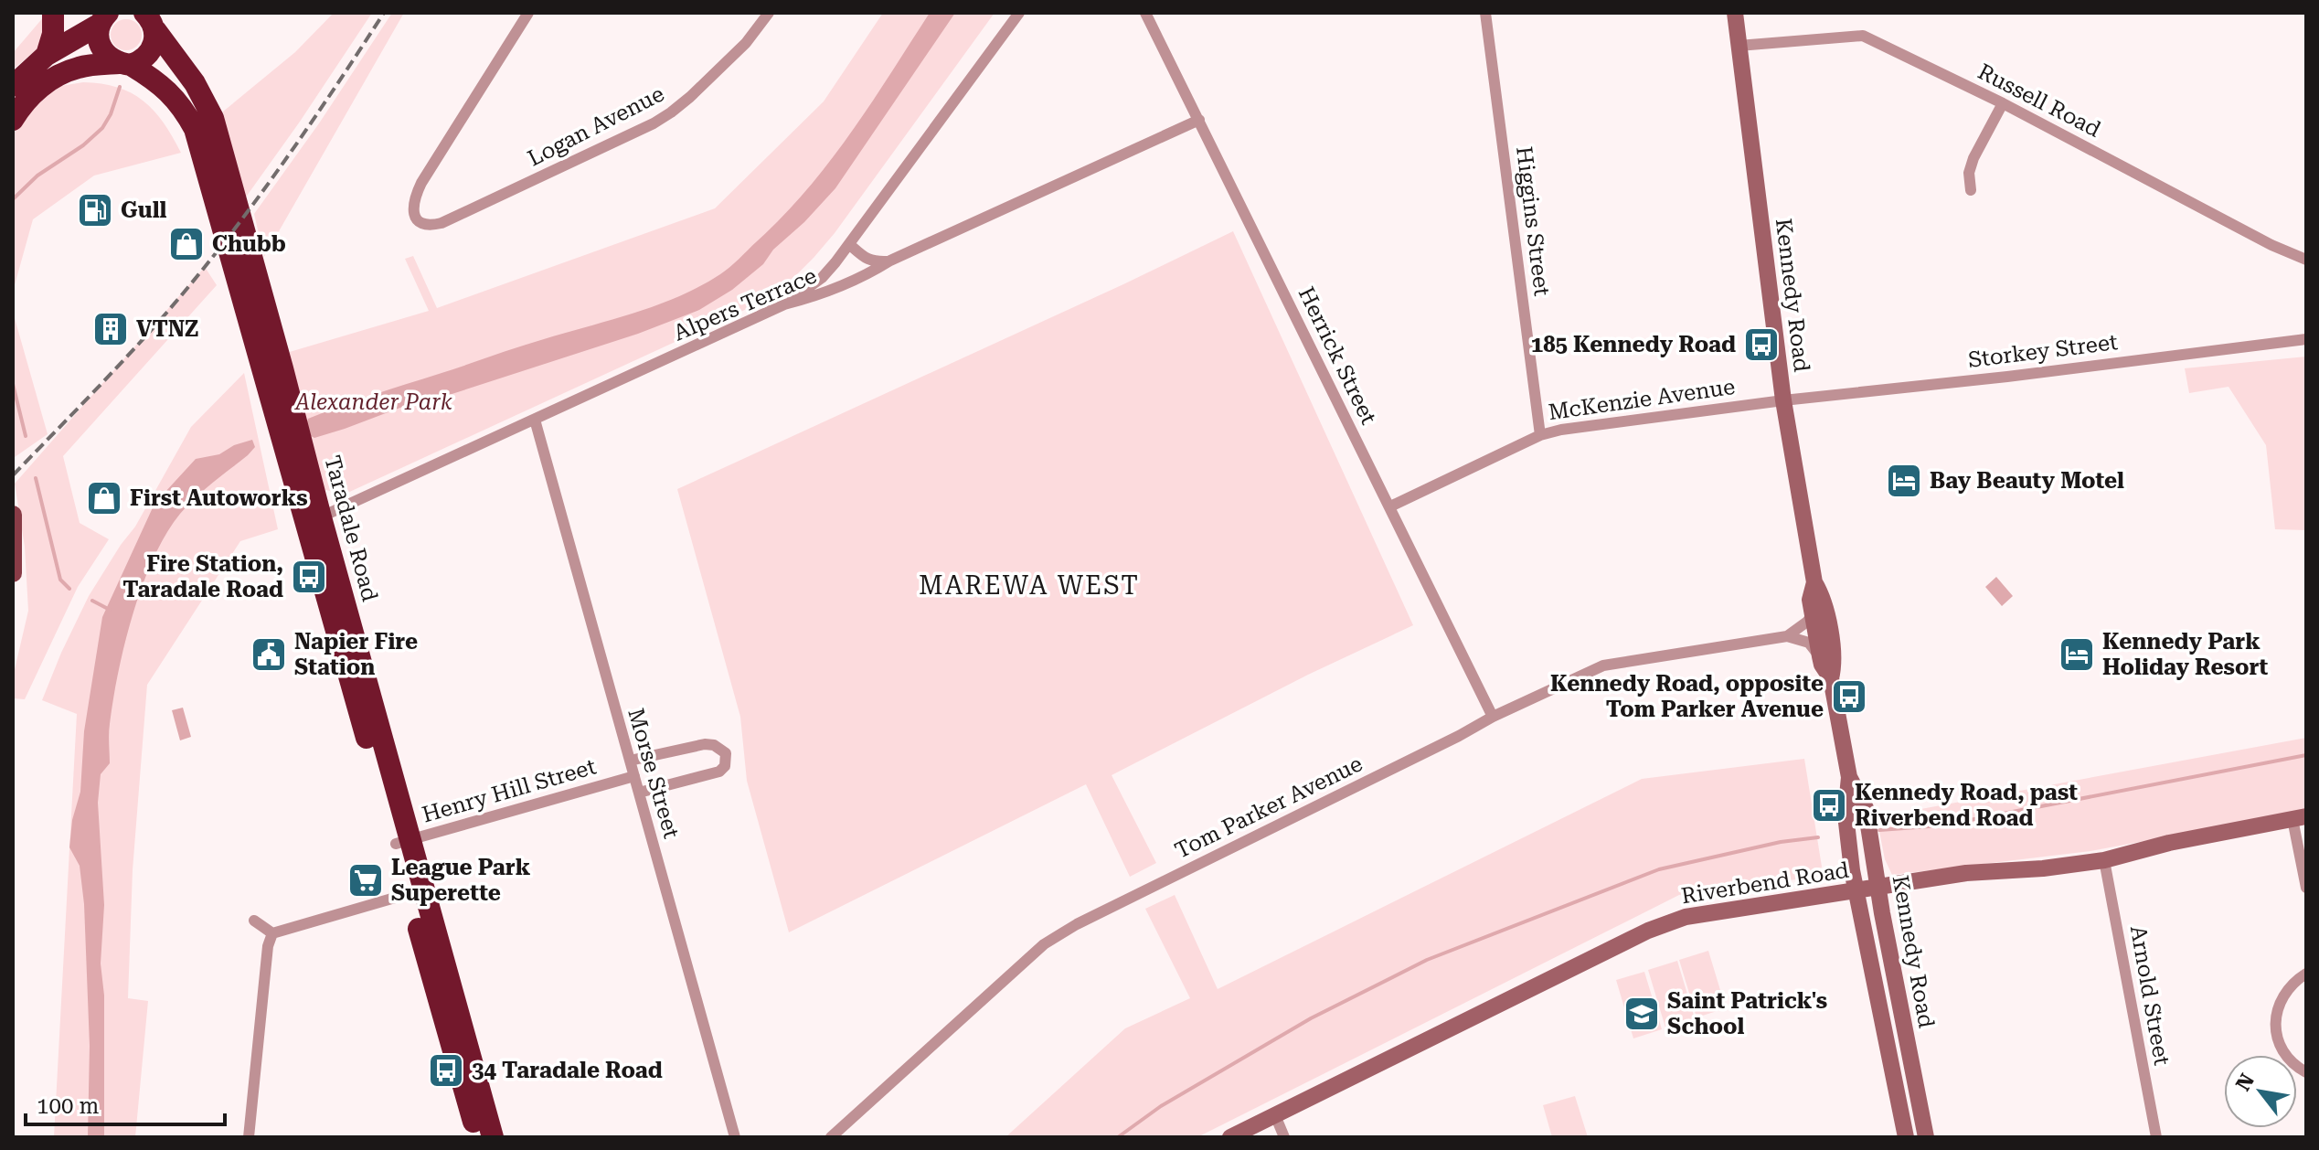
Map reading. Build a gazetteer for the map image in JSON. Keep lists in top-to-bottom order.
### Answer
{
  "streets": {
    "highway": ["Taradale Road"],
    "main road": ["Kennedy Road", "Riverbend Road"],
    "street": [
      "Russell Road",
      "Logan Avenue",
      "Higgins Street",
      "Alpers Terrace",
      "Storkey Street",
      "Herrick Street",
      "McKenzie Avenue",
      "Morse Street",
      "Henry Hill Street",
      "Tom Parker Avenue",
      "Arnold Street"
    ]
  },
  "crossings": [
    ["Russell Road", "Kennedy Road"],
    ["Higgins Street", "McKenzie Avenue"],
    ["Kennedy Road", "Storkey Street"],
    ["Kennedy Road", "McKenzie Avenue"],
    ["Kennedy Road", "Riverbend Road"],
    ["Alpers Terrace", "Herrick Street"],
    ["Alpers Terrace", "Taradale Road"],
    ["Alpers Terrace", "Morse Street"],
    ["Storkey Street", "McKenzie Avenue"],
    ["Herrick Street", "McKenzie Avenue"],
    ["Herrick Street", "Tom Parker Avenue"],
    ["Taradale Road", "Henry Hill Street"],
    ["Morse Street", "Henry Hill Street"],
    ["Riverbend Road", "Arnold Street"]
  ],
  "districts": ["MAREWA WEST"],
  "parks": ["Alexander Park"],
  "places": {
    "fuel station": ["Gull"],
    "shop": ["Chubb", "First Autoworks"],
    "building": ["VTNZ"],
    "bus stop": [
      "185 Kennedy Road",
      "Fire Station, Taradale Road",
      "Kennedy Road, opposite Tom Parker Avenue",
      "Kennedy Road, past Riverbend Road",
      "34 Taradale Road"
    ],
    "hotel": ["Bay Beauty Motel", "Kennedy Park Holiday Resort"],
    "public building": ["Napier Fire Station"],
    "supermarket": ["League Park Superette"],
    "school or university": ["Saint Patrick's School"]
  },
  "scale_bar": "100 m",
  "north": "top left"
}
